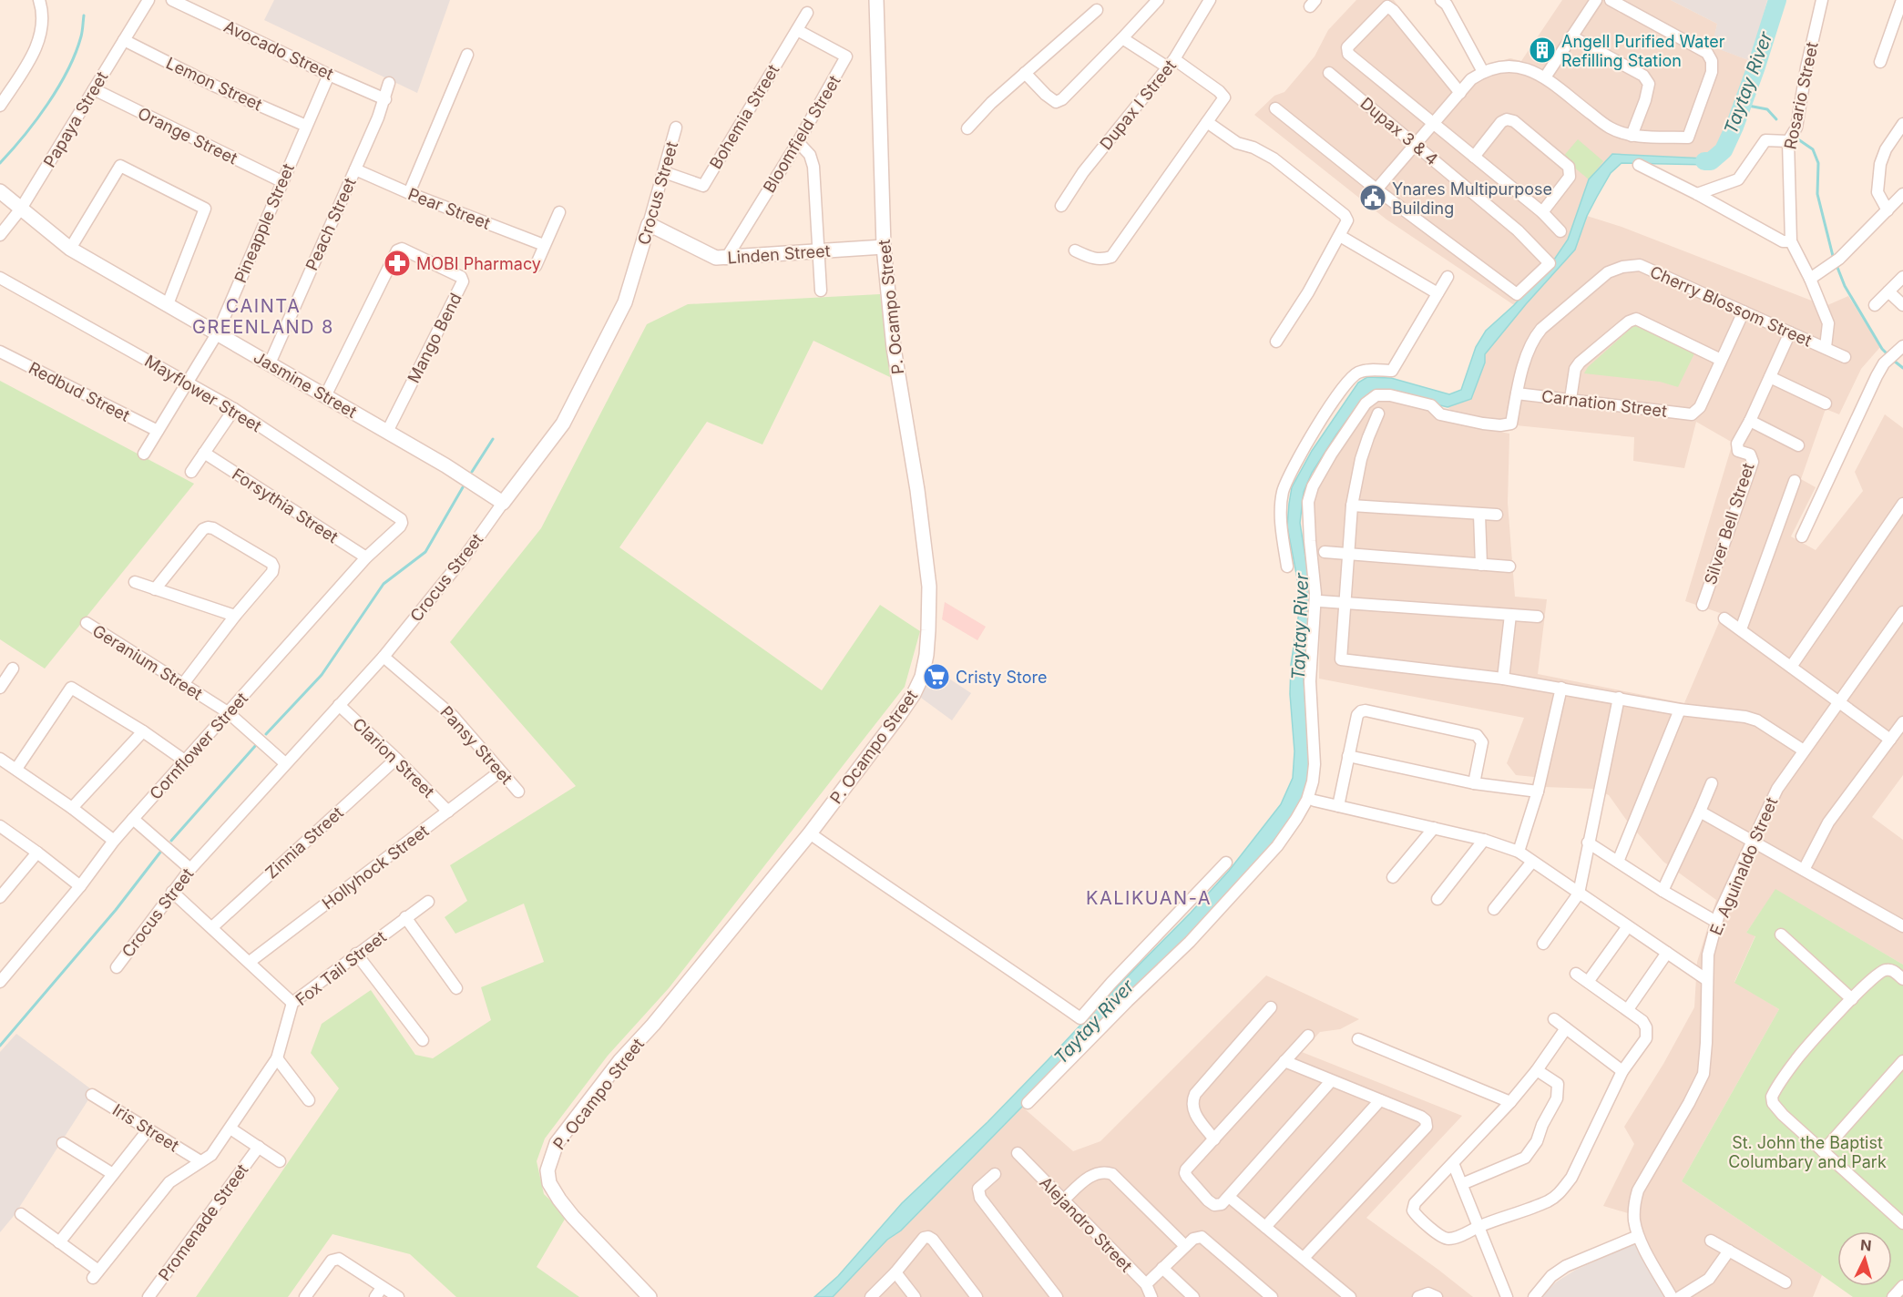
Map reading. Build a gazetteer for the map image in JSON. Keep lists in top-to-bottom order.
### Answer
{
  "streets": {
    "street": [
      "Avocado Street",
      "Lemon Street",
      "Rosario Street",
      "Dupax I Street",
      "Bohemia Street",
      "Papaya Street",
      "Dupax 3 & 4",
      "Bloomfield Street",
      "Orange Street",
      "Crocus Street",
      "Pear Street",
      "Pineapple Street",
      "Peach Street",
      "Linden Street",
      "Cherry Blossom Street",
      "P. Ocampo Street",
      "Mango Bend",
      "Jasmine Street",
      "Redbud Street",
      "Mayflower Street",
      "Carnation Street",
      "Forsythia Street",
      "Silver Bell Street",
      "Geranium Street",
      "Pansy Street",
      "Cornflower Street",
      "Clarion Street",
      "Zinnia Street",
      "E. Aguinaldo Street",
      "Hollyhock Street",
      "Fox Tail Street",
      "Iris Street",
      "Promenade Street",
      "Alejandro Street"
    ]
  },
  "crossings": [
    ["Avocado Street", "Pineapple Street"],
    ["Avocado Street", "Peach Street"],
    ["Lemon Street", "Papaya Street"],
    ["Lemon Street", "Pineapple Street"],
    ["Rosario Street", "Cherry Blossom Street"],
    ["Bohemia Street", "Bloomfield Street"],
    ["Bohemia Street", "Crocus Street"],
    ["Papaya Street", "Orange Street"],
    ["Papaya Street", "Jasmine Street"],
    ["Bloomfield Street", "Linden Street"],
    ["Orange Street", "Pineapple Street"],
    ["Crocus Street", "Linden Street"],
    ["Crocus Street", "Jasmine Street"],
    ["Crocus Street", "Geranium Street"],
    ["Crocus Street", "Pansy Street"],
    ["Crocus Street", "Clarion Street"],
    ["Pear Street", "Peach Street"],
    ["Pineapple Street", "Jasmine Street"],
    ["Pineapple Street", "Redbud Street"],
    ["Pineapple Street", "Mayflower Street"],
    ["Peach Street", "Jasmine Street"],
    ["Linden Street", "P. Ocampo Street"],
    ["Cherry Blossom Street", "Carnation Street"],
    ["Cherry Blossom Street", "Silver Bell Street"],
    ["Mango Bend", "Jasmine Street"],
    ["Mayflower Street", "Cornflower Street"],
    ["Forsythia Street", "Cornflower Street"],
    ["Geranium Street", "Cornflower Street"],
    ["Pansy Street", "Hollyhock Street"],
    ["Clarion Street", "Zinnia Street"],
    ["Clarion Street", "Hollyhock Street"],
    ["Fox Tail Street", "Iris Street"]
  ],
  "districts": ["CAINTA GREENLAND 8", "KALIKUAN-A"],
  "water": ["Taytay River"],
  "parks": ["St. John the Baptist Columbary and Park"],
  "places": {
    "building": ["Angell Purified Water Refilling Station"],
    "public building": ["Ynares Multipurpose Building"],
    "pharmacy": ["MOBI Pharmacy"],
    "supermarket": ["Cristy Store"]
  },
  "north": "top"
}
